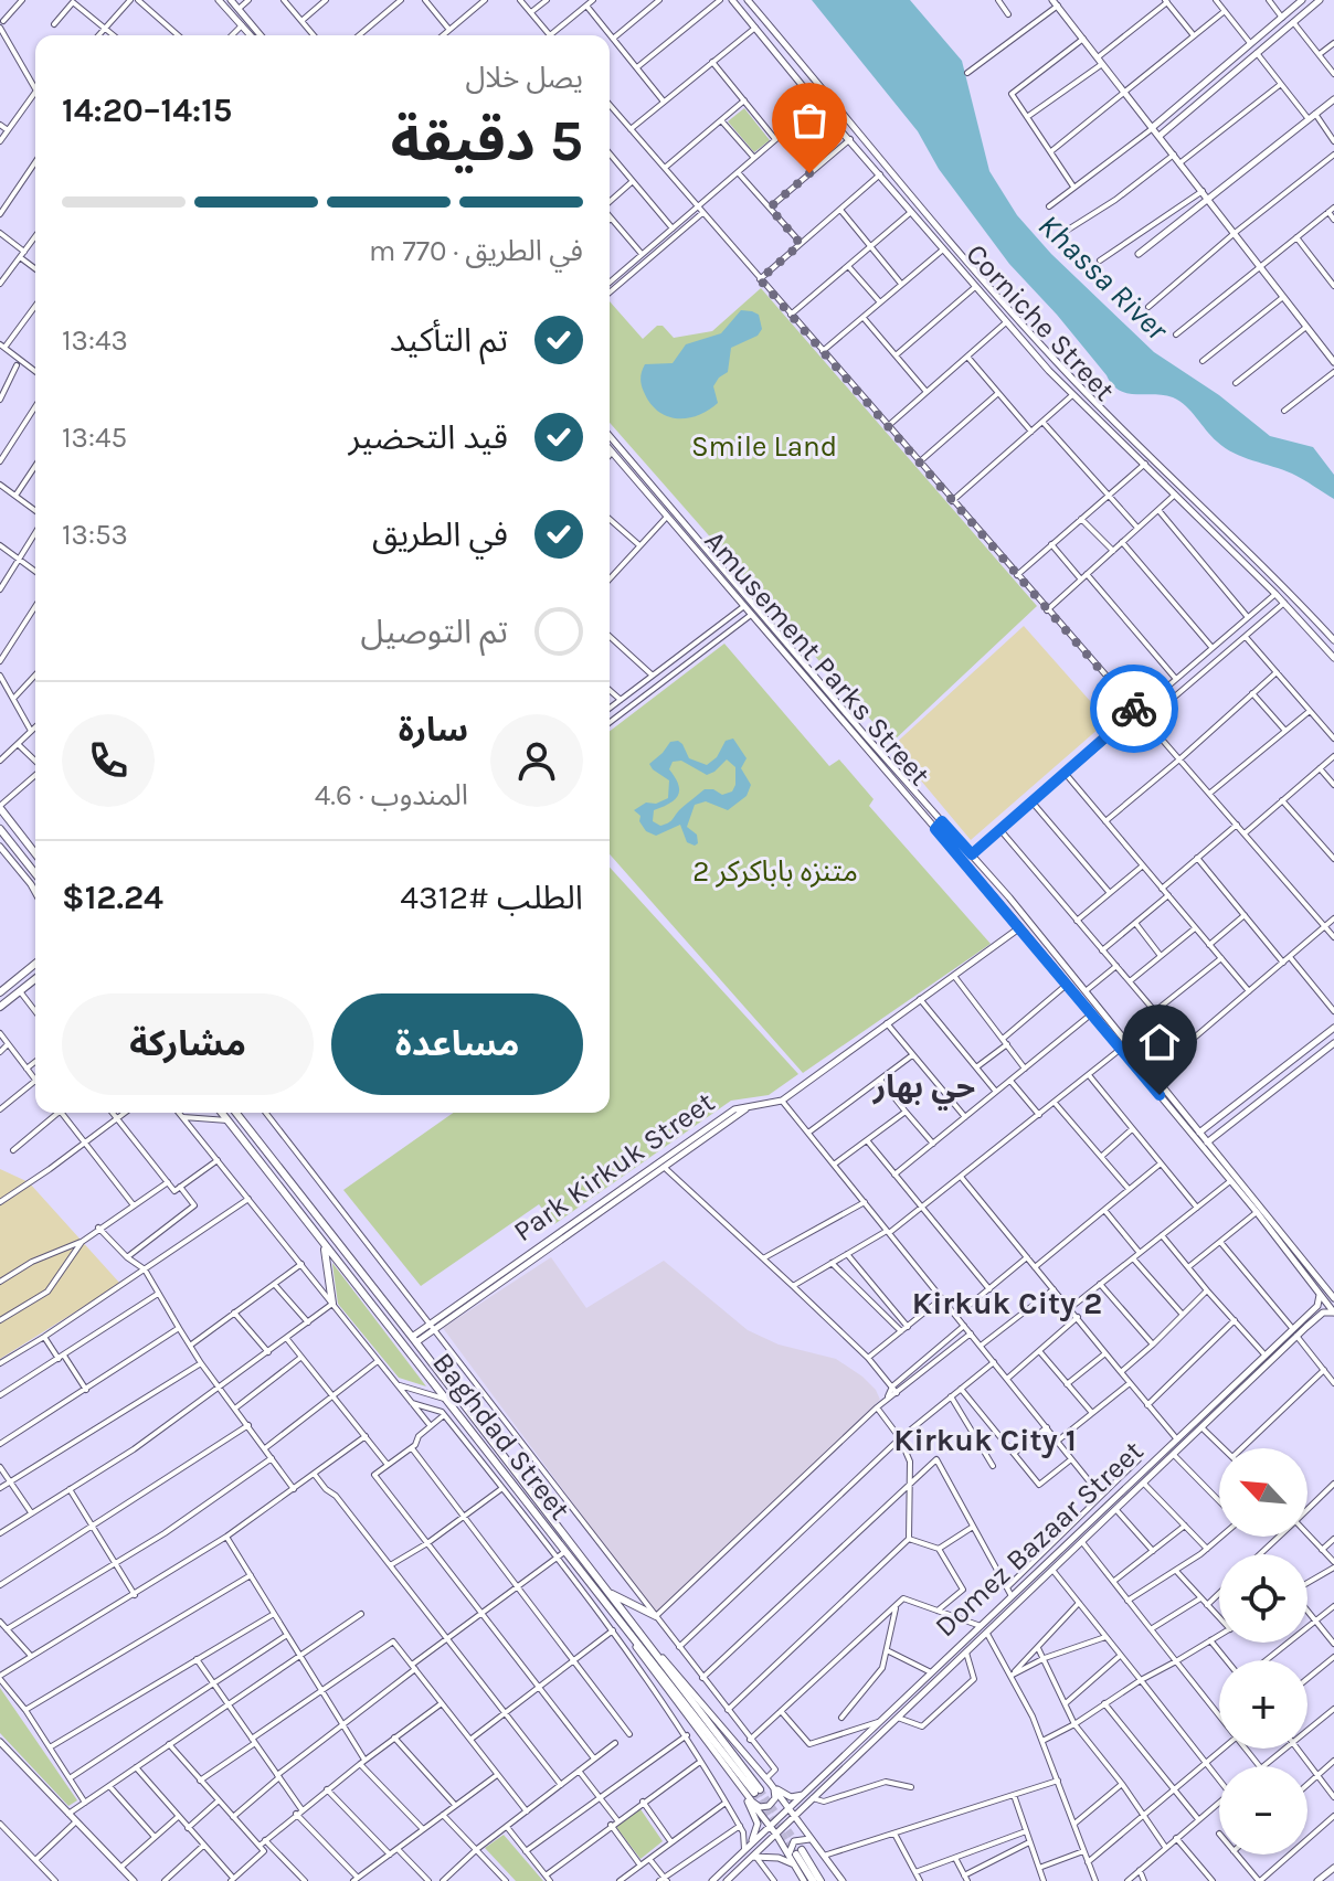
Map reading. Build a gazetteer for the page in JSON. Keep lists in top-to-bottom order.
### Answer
{
  "streets": {
    "main road": [
      "Corniche Street",
      "Amusement Parks Street",
      "Park Kirkuk Street",
      "Baghdad Street",
      "Domez Bazaar Street"
    ]
  },
  "crossings": [
    ["Amusement Parks Street", "Park Kirkuk Street"]
  ],
  "districts": ["حي بهار", "Kirkuk City 2", "Kirkuk City 1"],
  "water": ["Khassa River"],
  "parks": ["Smile Land", "متنزه باباكركر 2"],
  "north": "top left",
  "page": {
    "heading": ["5 دقيقة", "يصل خلال", "14:15–14:20"],
    "panel": [
      "سارة",
      "المندوب · 4.6",
      "الطلب #4312",
      "$12.24"
    ],
    "bar": "في الطريق · 770 m",
    "list": [
      ["تم التأكيد", "13:43"],
      ["قيد التحضير", "13:45"],
      ["في الطريق", "13:53"],
      "تم التوصيل"
    ],
    "buttons": ["مساعدة", "مشاركة"],
    "map_buttons": ["+", "−"]
  }
}
